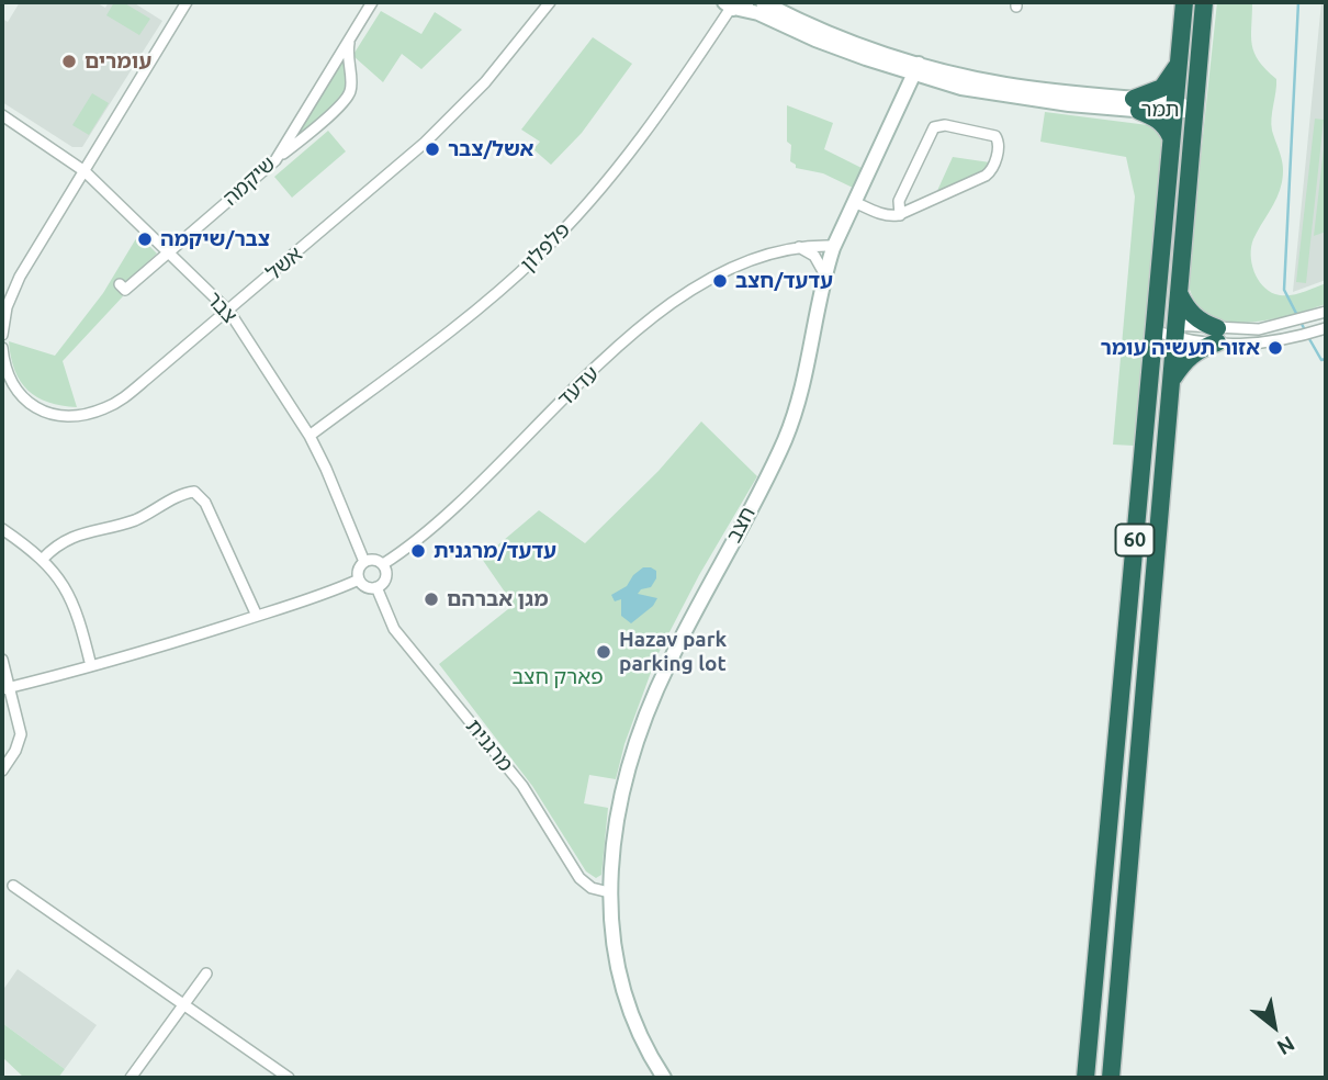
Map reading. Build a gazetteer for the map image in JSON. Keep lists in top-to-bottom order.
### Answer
{
  "streets": {
    "highway": ["60"],
    "street": [
      "תמר",
      "שיקמה",
      "פלפלון",
      "אשל",
      "צבר",
      "עדעד",
      "חצב",
      "מרגנית"
    ]
  },
  "crossings": [
    ["תמר", "פלפלון"],
    ["תמר", "חצב"],
    ["תמר", "60"],
    ["שיקמה", "צבר"],
    ["פלפלון", "צבר"],
    ["אשל", "צבר"],
    ["צבר", "עדעד"],
    ["צבר", "מרגנית"],
    ["עדעד", "חצב"],
    ["עדעד", "מרגנית"],
    ["חצב", "מרגנית"]
  ],
  "parks": ["פארק חצב"],
  "places": [
    "עומרים",
    "אשל/צבר",
    "צבר/שיקמה",
    "עדעד/חצב",
    "אזור תעשיה עומר",
    "עדעד/מרגנית",
    "מגן אברהם",
    "Hazav park parking lot"
  ],
  "north": "bottom right"
}
